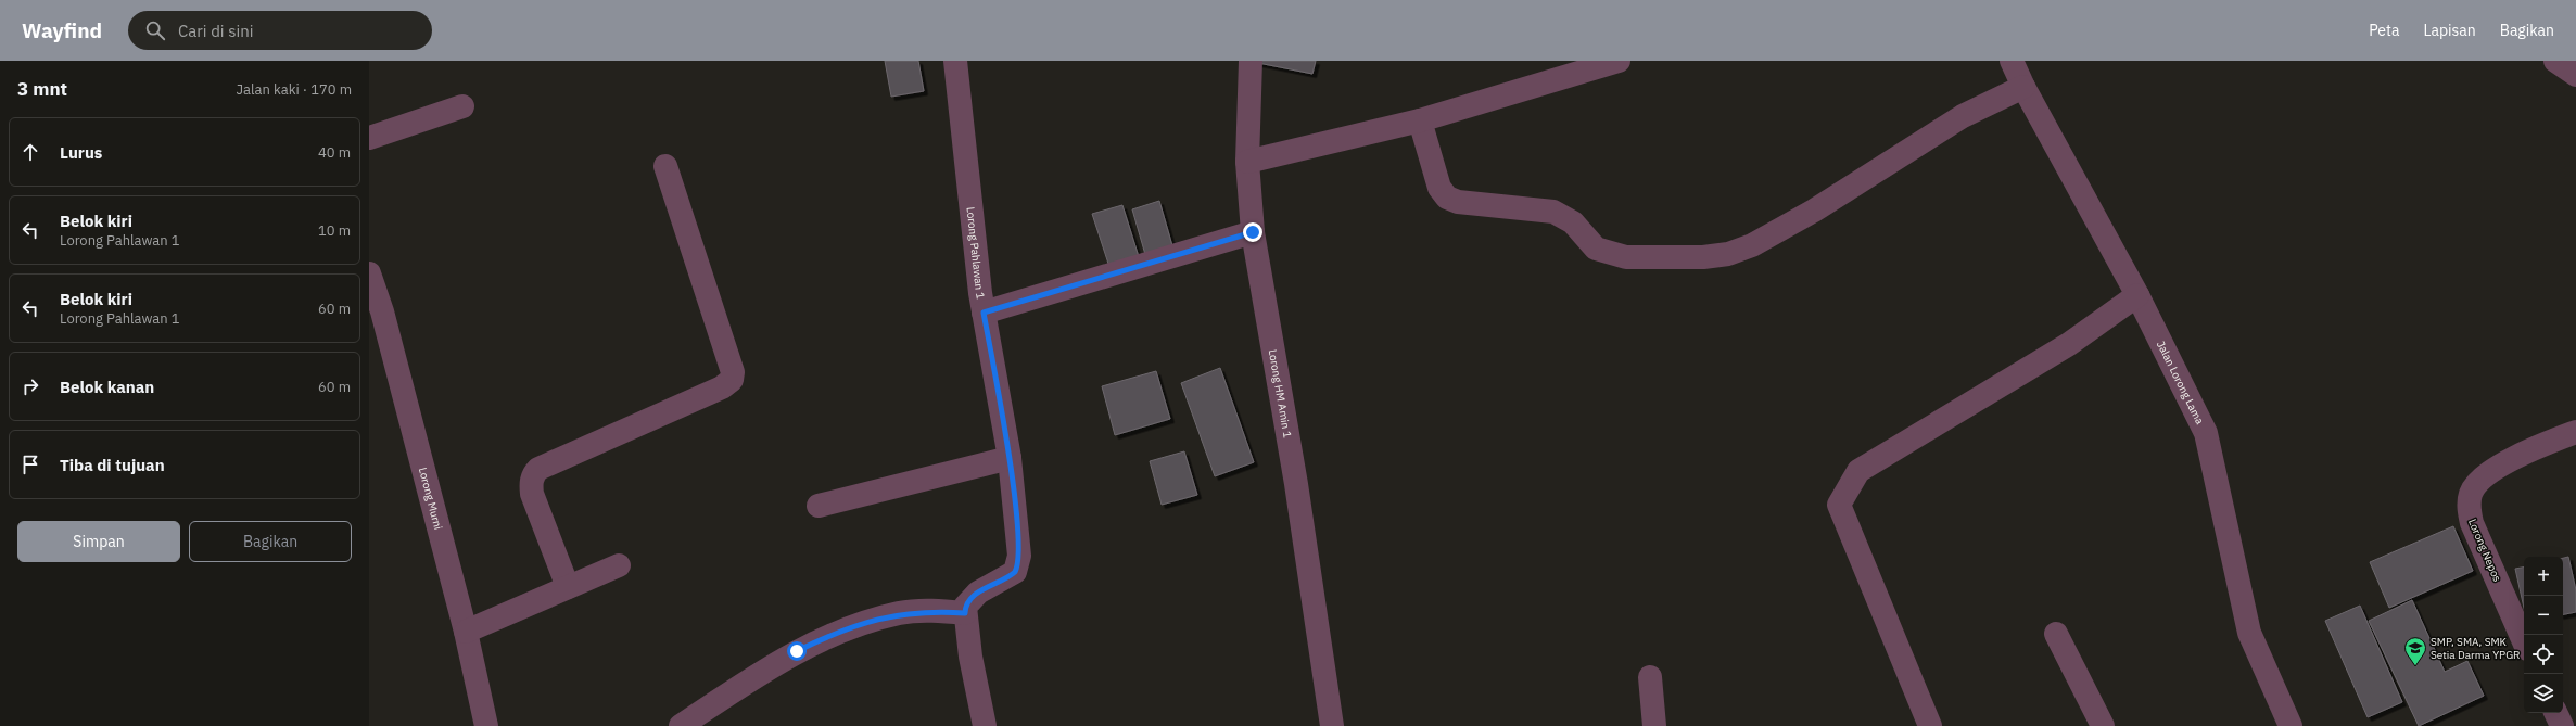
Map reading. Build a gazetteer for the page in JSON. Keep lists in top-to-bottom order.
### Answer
{
  "streets": {
    "street": [
      "Lorong Pahlawan 1",
      "Jalan Lorong Lama",
      "Lorong HM Amin 1",
      "Lorong Murni",
      "Lorong Nepos"
    ]
  },
  "places": {
    "school or university": ["SMP, SMA, SMK Setia Darma YPGR"]
  },
  "page": {
    "header": "Wayfind",
    "search": "Cari di sini",
    "nav": ["Peta", "Lapisan", "Bagikan"],
    "heading": ["3 mnt", "Jalan kaki · 170 m"],
    "list": [
      ["Lurus", "40 m"],
      ["Belok kiri", "Lorong Pahlawan 1", "10 m"],
      ["Belok kiri", "Lorong Pahlawan 1", "60 m"],
      ["Belok kanan", "60 m"],
      "Tiba di tujuan"
    ],
    "buttons": ["Simpan", "Bagikan"],
    "map_buttons": ["+", "−"]
  }
}
